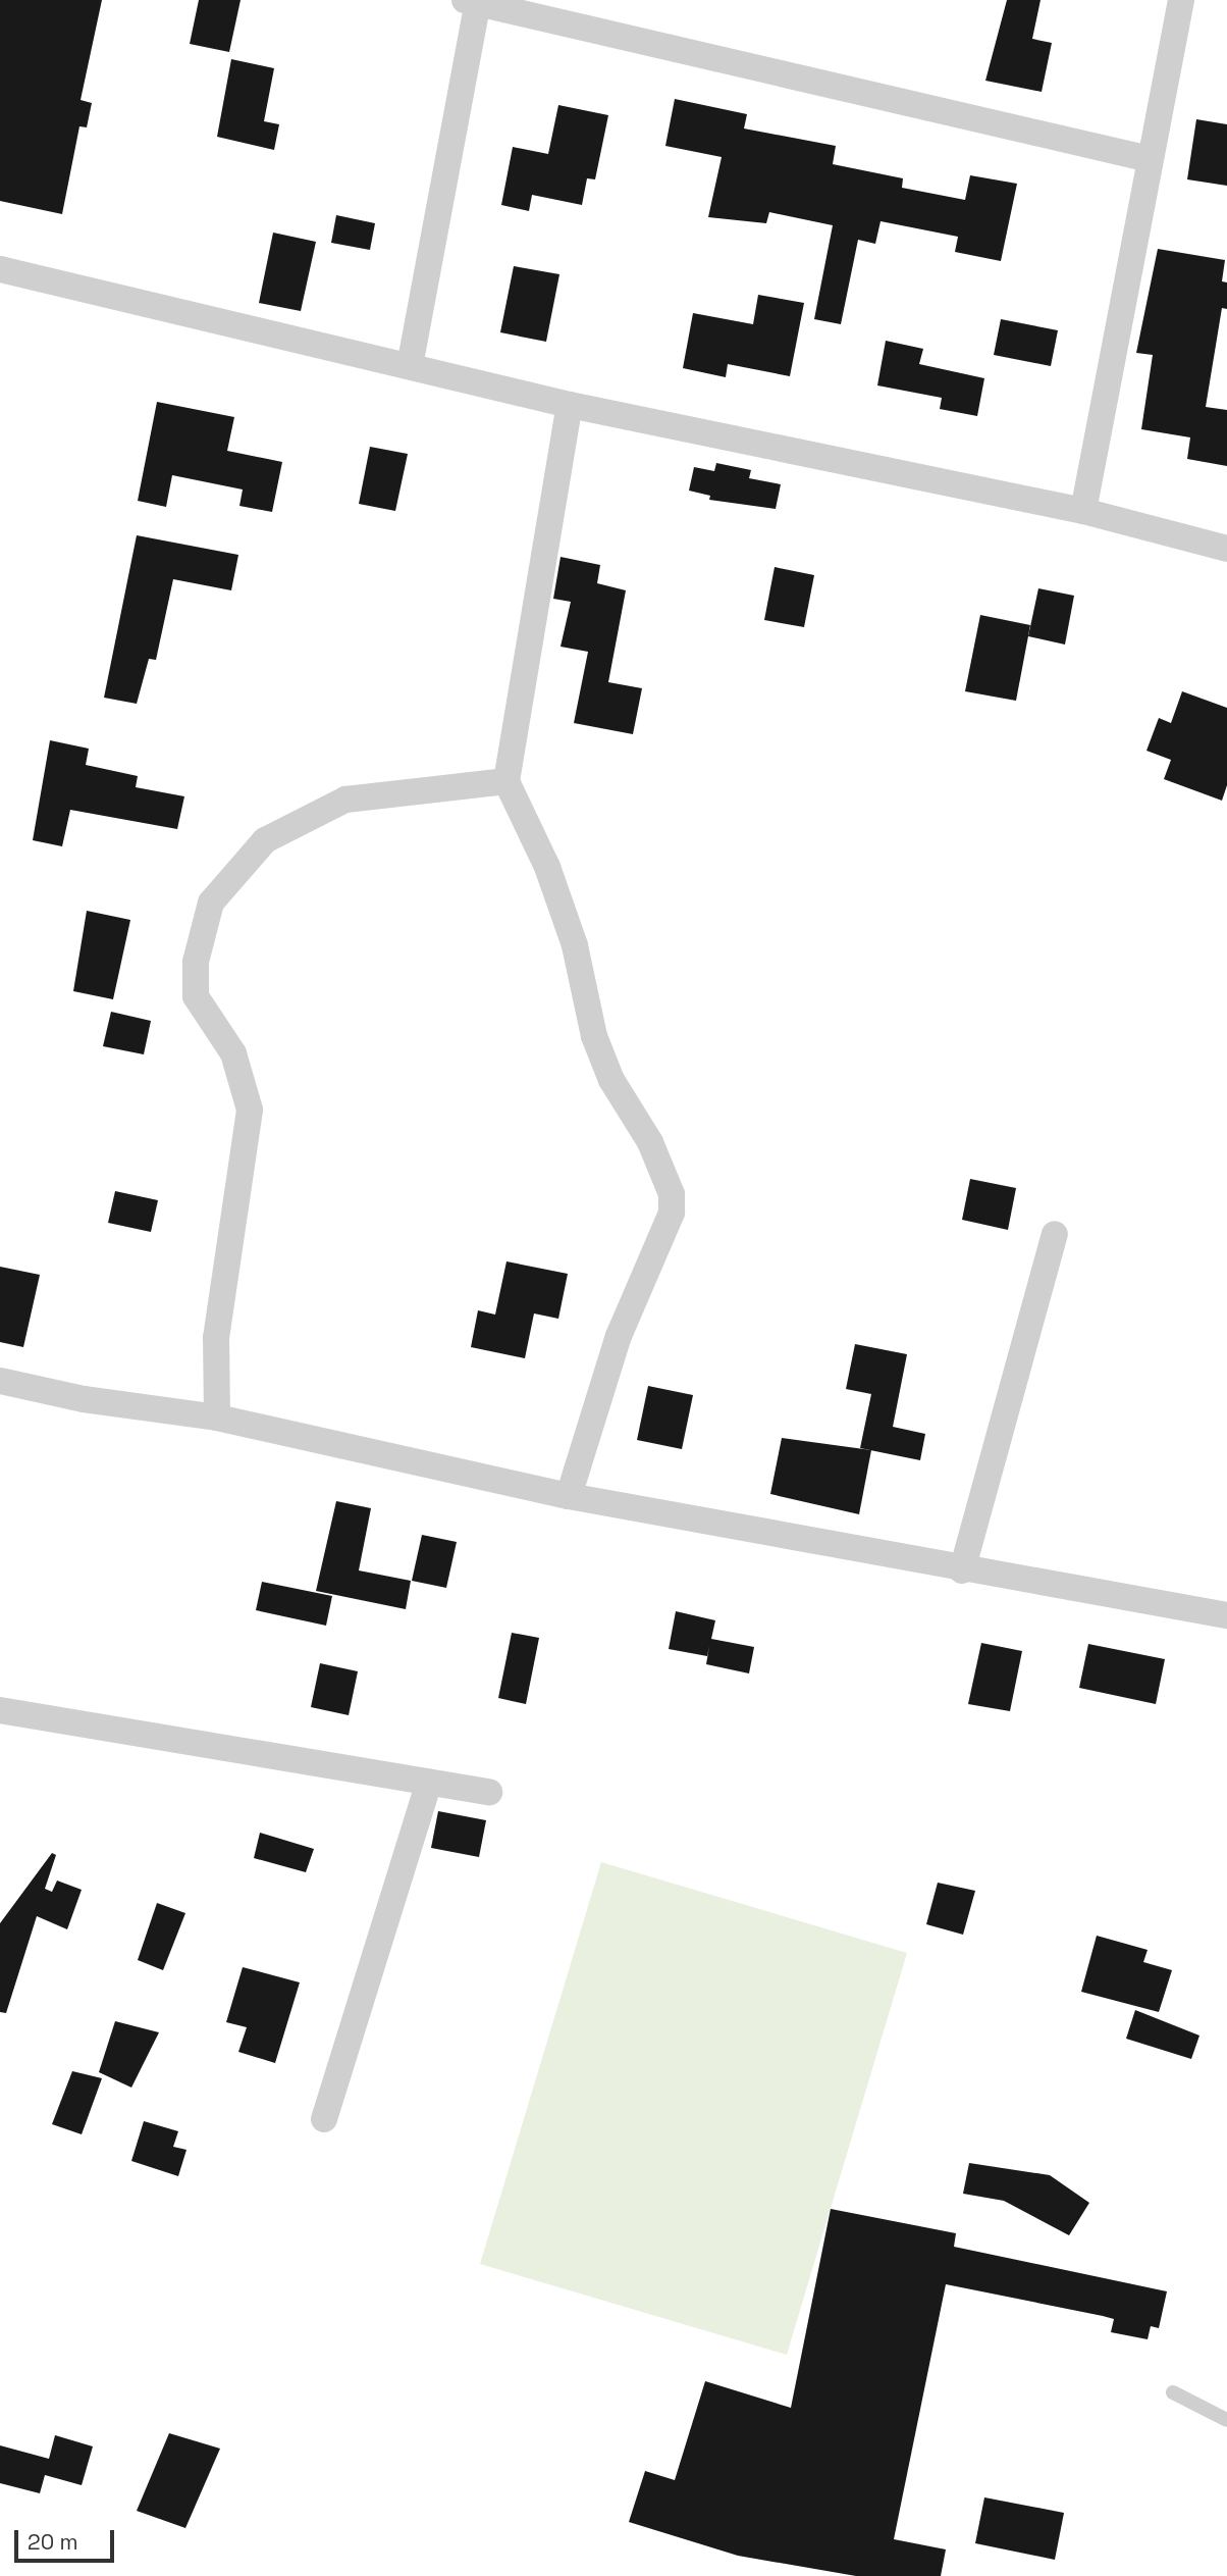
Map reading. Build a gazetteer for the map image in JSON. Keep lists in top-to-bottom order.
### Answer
{
  "scale_bar": "20 m"
}
